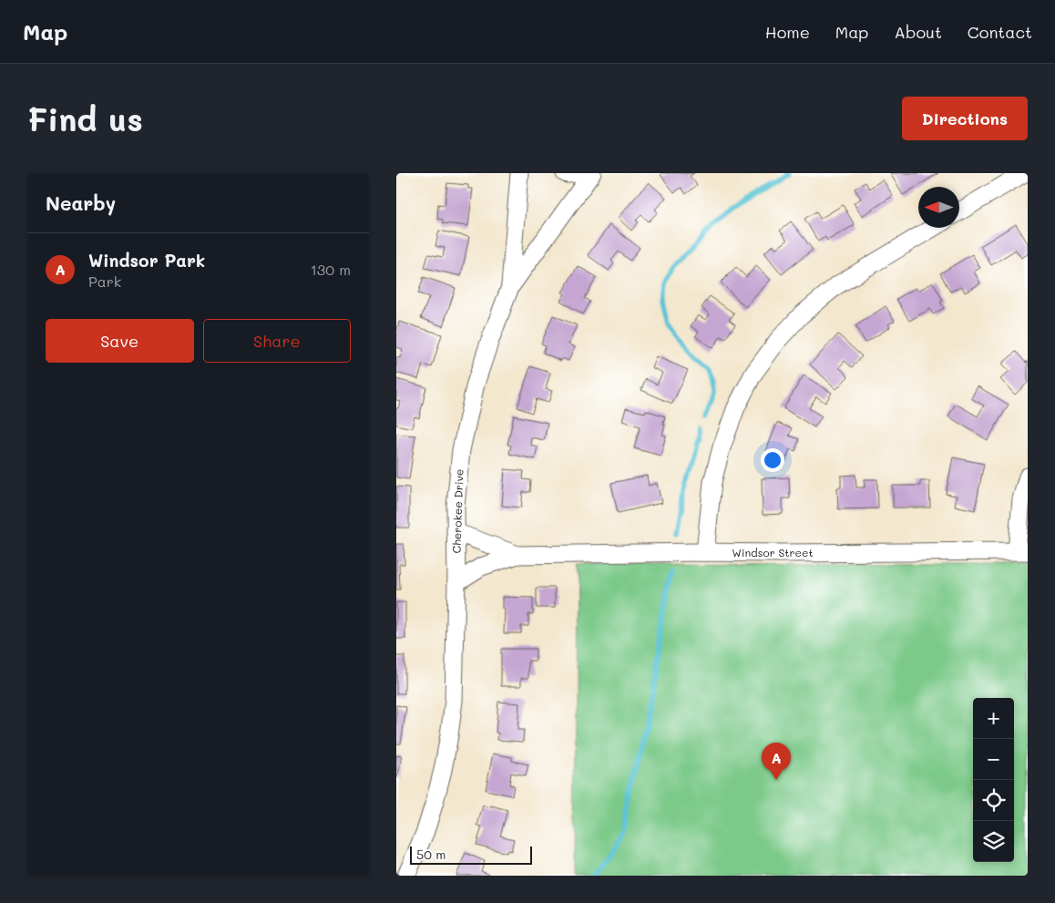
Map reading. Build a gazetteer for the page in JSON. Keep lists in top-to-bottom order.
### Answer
{
  "streets": {
    "street": ["Cherokee Drive", "Windsor Street"]
  },
  "crossings": [
    ["Cherokee Drive", "Windsor Street"]
  ],
  "scale_bar": "50 m",
  "north": "left",
  "page": {
    "header": "Map",
    "nav": [
      "Home",
      "Map",
      "About",
      "Contact"
    ],
    "buttons": [
      "Directions",
      ["Save", "Share"]
    ],
    "title": "Find us",
    "heading": "Nearby",
    "list": [
      {
        "mark": "A",
        "name": "Windsor Park",
        "note": "Park",
        "value": "130 m"
      }
    ],
    "map_buttons": ["+", "−"],
    "pins": "A",
    "scale": "50 m"
  }
}
